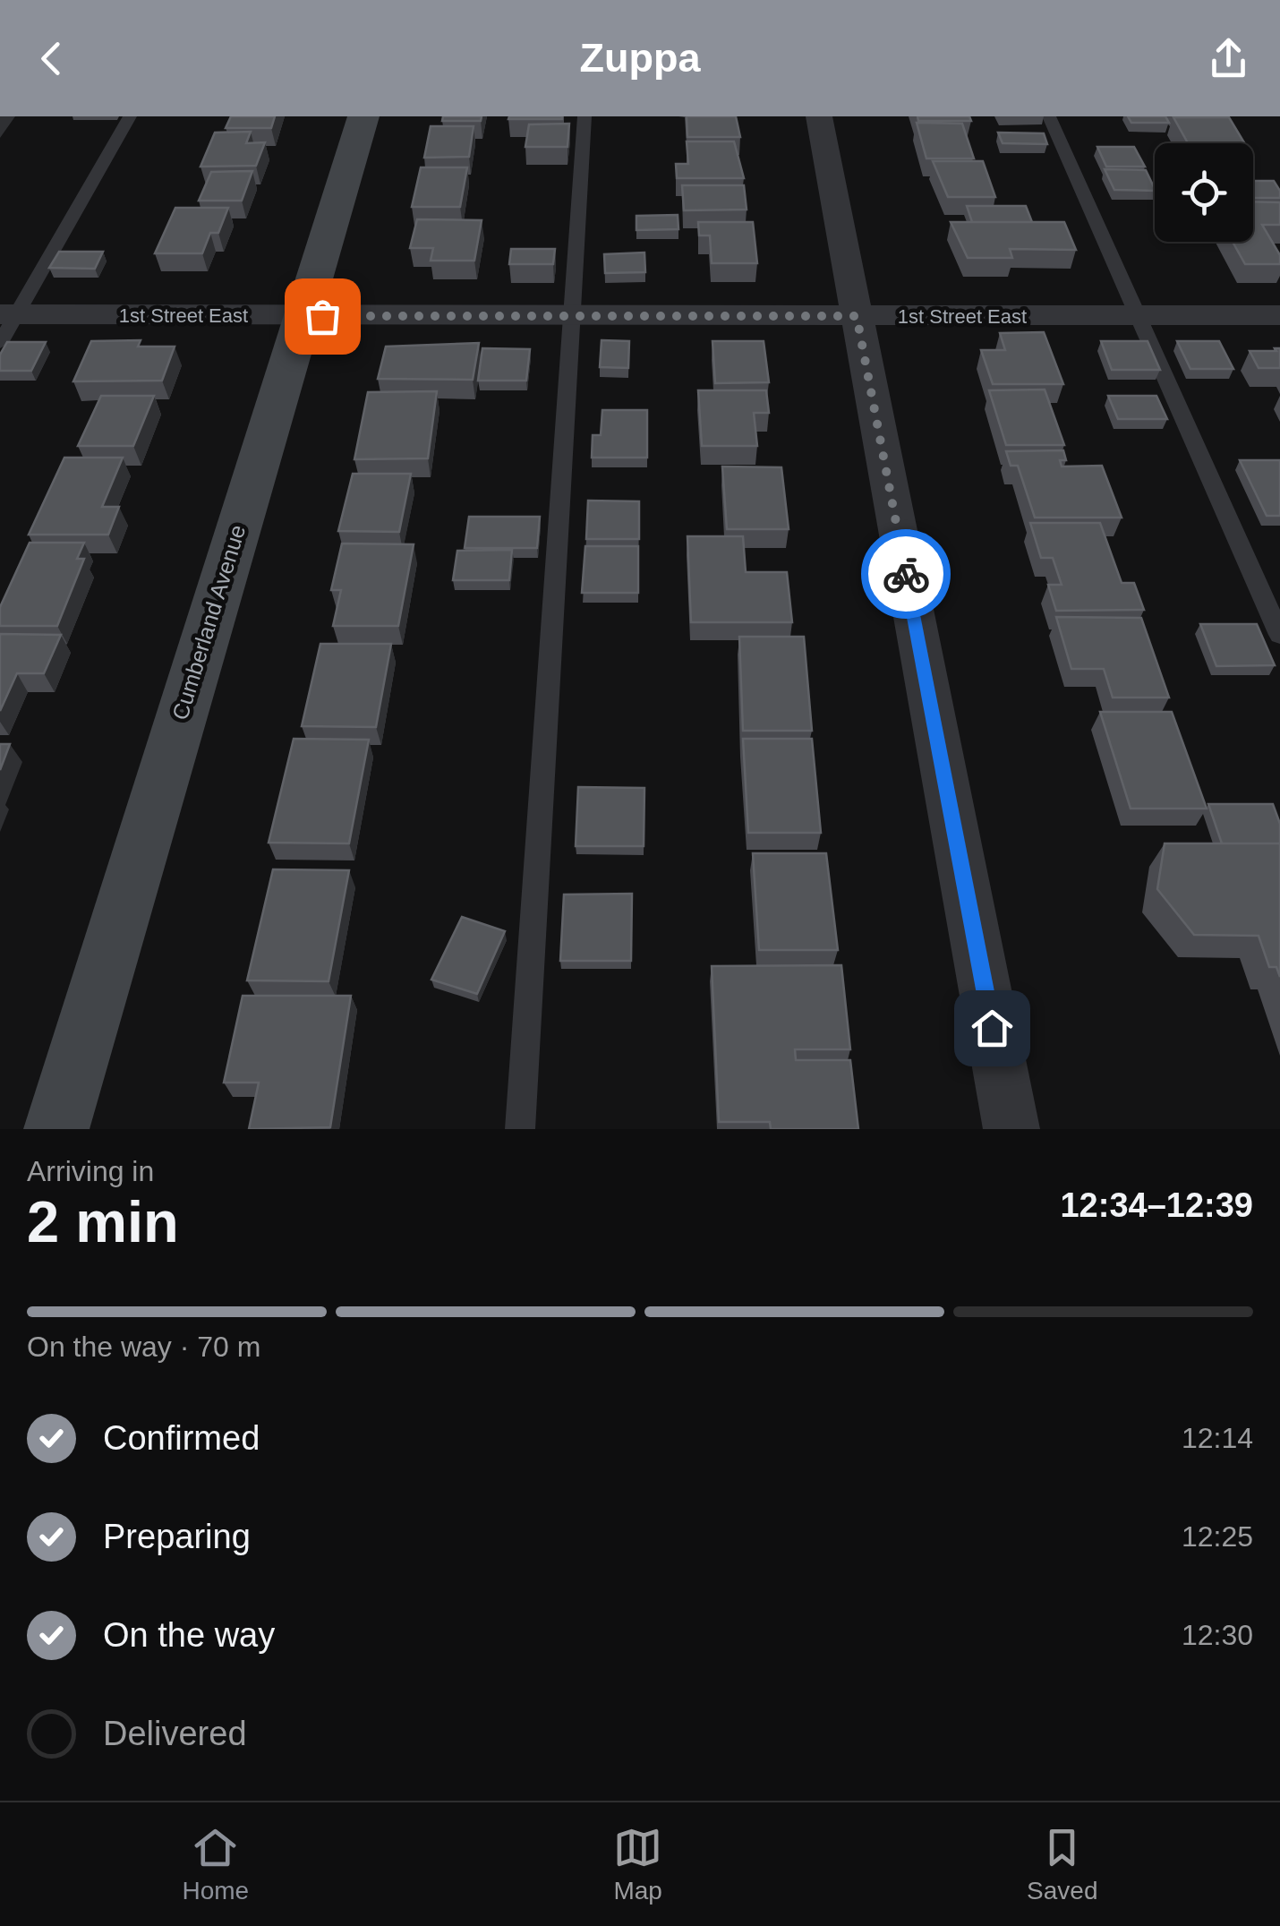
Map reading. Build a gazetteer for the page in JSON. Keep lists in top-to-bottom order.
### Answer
{
  "streets": {
    "main road": ["Cumberland Avenue"],
    "street": ["1st Street East"]
  },
  "crossings": [
    ["1st Street East", "Cumberland Avenue"]
  ],
  "page": {
    "header": "Zuppa",
    "heading": ["2 min", "Arriving in", "12:34–12:39"],
    "bar": "On the way · 70 m",
    "list": [
      ["Confirmed", "12:14"],
      ["Preparing", "12:25"],
      ["On the way", "12:30"],
      "Delivered"
    ],
    "tabs": ["Home", "Map", "Saved"]
  }
}
